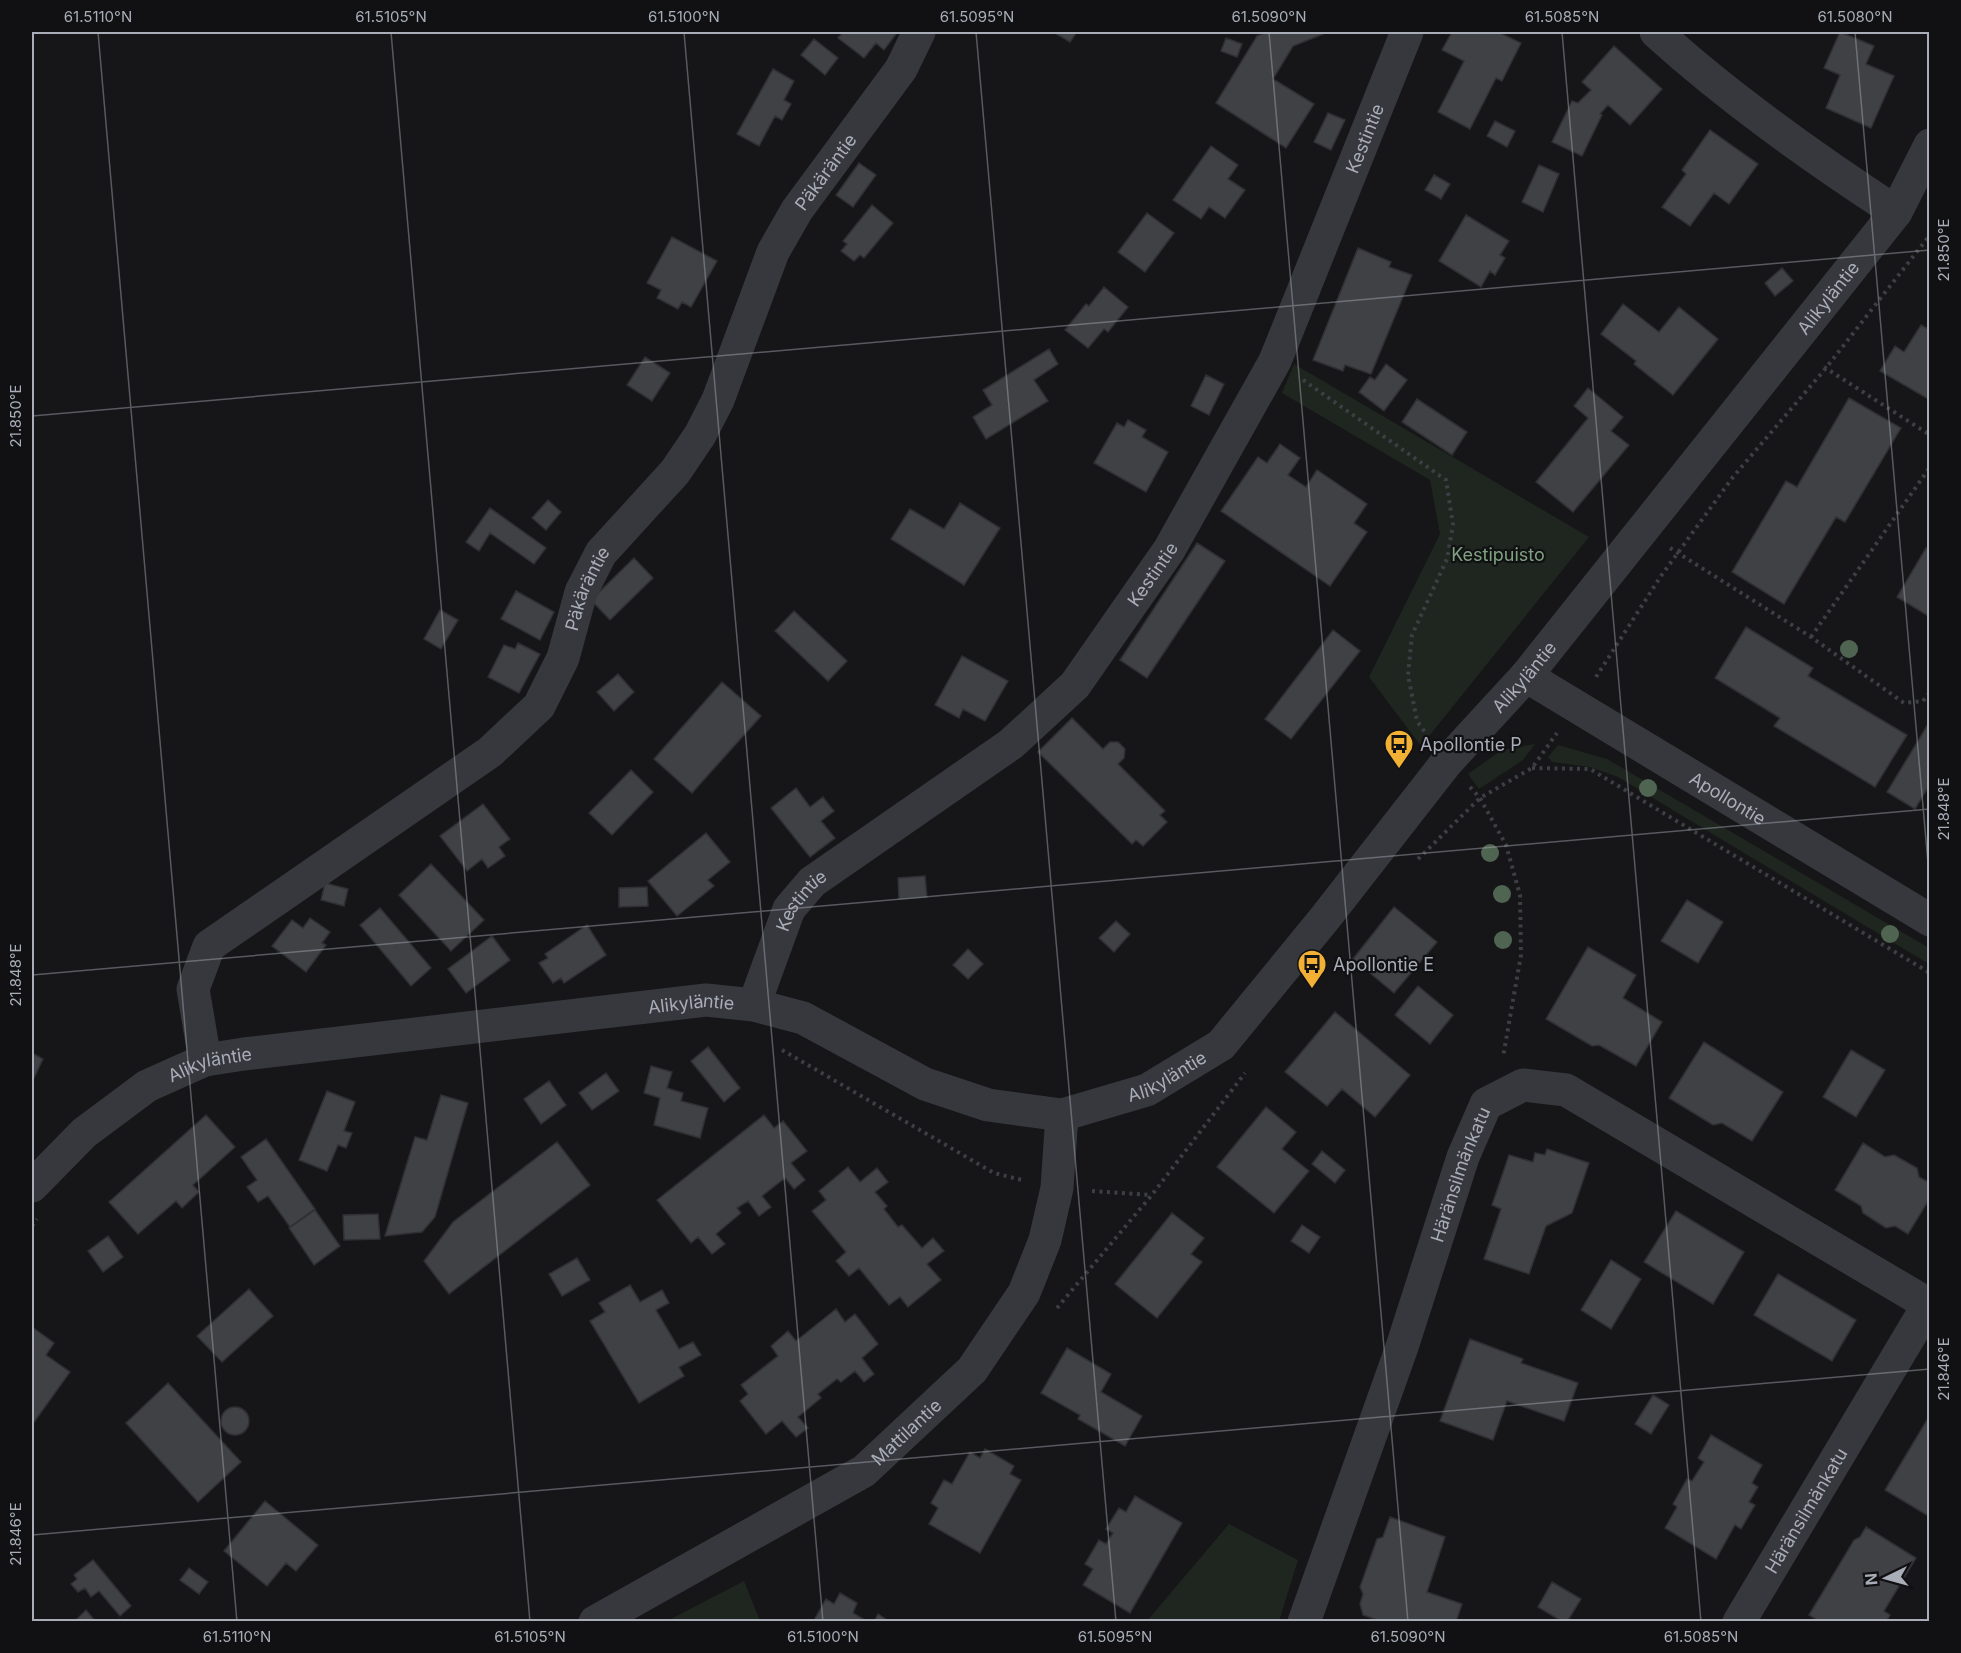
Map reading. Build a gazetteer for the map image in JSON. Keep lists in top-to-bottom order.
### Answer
{
  "streets": {
    "street": [
      "Kestintie",
      "Päkäräntie",
      "Alikyläntie",
      "Apollontie",
      "Häränsilmänkatu",
      "Mattilantie"
    ]
  },
  "crossings": [
    ["Kestintie", "Alikyläntie"],
    ["Päkäräntie", "Alikyläntie"],
    ["Alikyläntie", "Apollontie"],
    ["Alikyläntie", "Mattilantie"]
  ],
  "parks": ["Kestipuisto"],
  "places": {
    "bus stop": ["Apollontie P", "Apollontie E"]
  },
  "north": "left",
  "coordinates": [
    "61.5110°N",
    "61.5105°N",
    "61.5100°N",
    "61.5095°N",
    "61.5090°N",
    "61.5085°N",
    "61.5080°N",
    "21.850°E",
    "21.848°E",
    "21.846°E"
  ]
}
